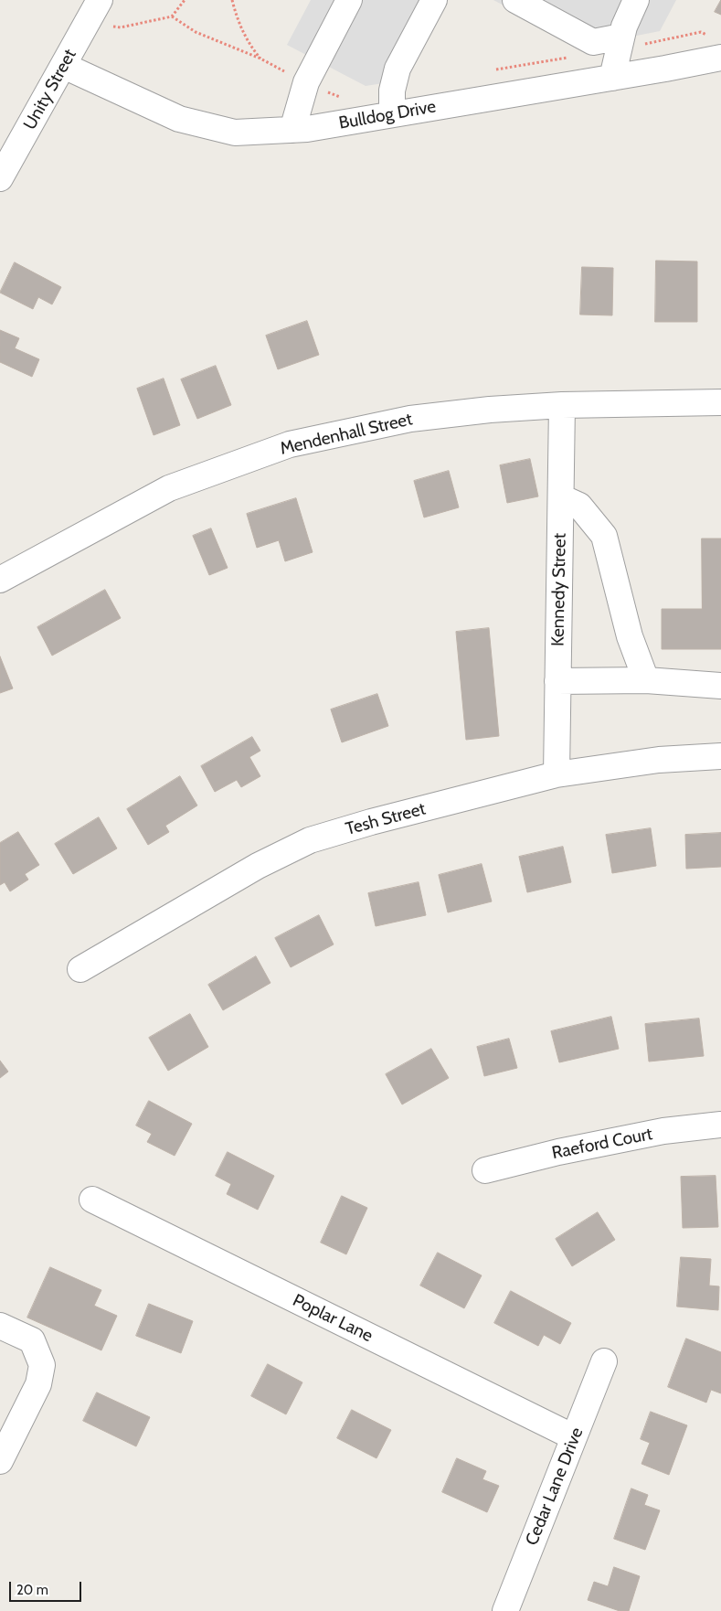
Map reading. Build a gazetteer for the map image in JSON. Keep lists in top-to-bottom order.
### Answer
{
  "streets": {
    "street": [
      "Unity Street",
      "Bulldog Drive",
      "Mendenhall Street",
      "Kennedy Street",
      "Tesh Street",
      "Raeford Court",
      "Poplar Lane",
      "Cedar Lane Drive"
    ]
  },
  "crossings": [
    ["Unity Street", "Bulldog Drive"],
    ["Mendenhall Street", "Kennedy Street"],
    ["Kennedy Street", "Tesh Street"],
    ["Poplar Lane", "Cedar Lane Drive"]
  ],
  "scale_bar": "20 m"
}
